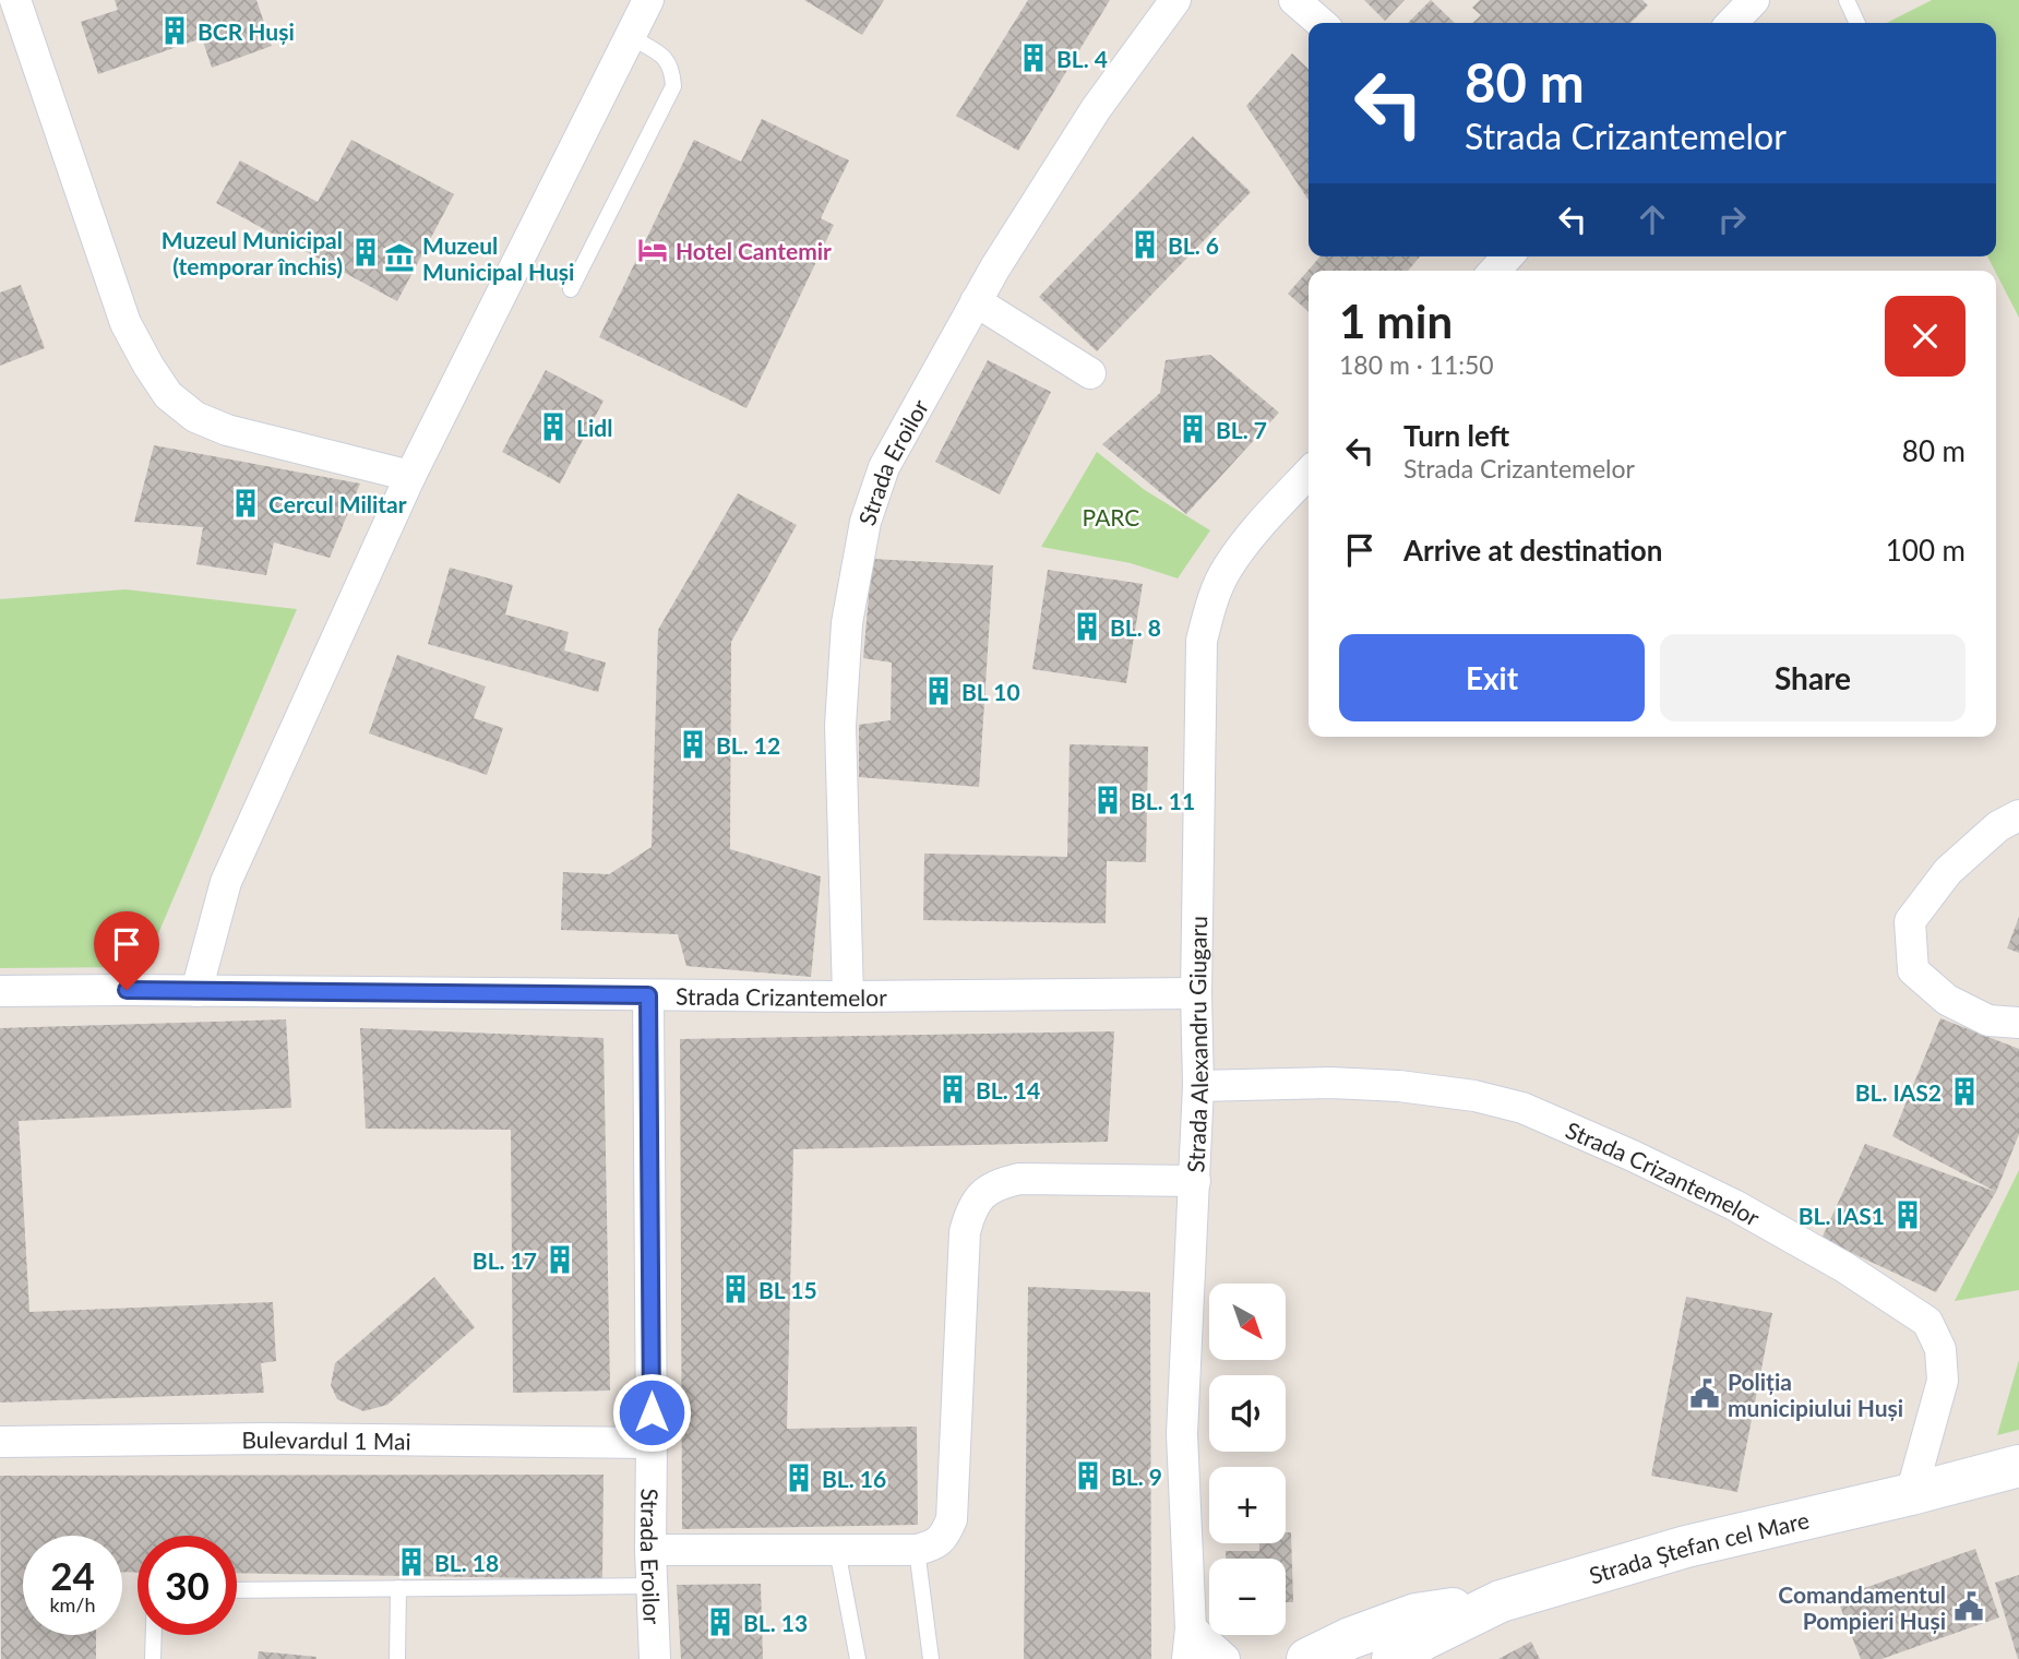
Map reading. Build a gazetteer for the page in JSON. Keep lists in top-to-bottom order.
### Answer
{
  "streets": {
    "street": [
      "Strada Eroilor",
      "Strada Crizantemelor",
      "Strada Alexandru Giugaru",
      "Bulevardul 1 Mai",
      "Strada Ștefan cel Mare"
    ]
  },
  "crossings": [
    ["Strada Eroilor", "Strada Crizantemelor"],
    ["Strada Eroilor", "Bulevardul 1 Mai"],
    ["Strada Crizantemelor", "Strada Alexandru Giugaru"],
    ["Strada Crizantemelor", "Strada Ștefan cel Mare"]
  ],
  "parks": ["PARC"],
  "places": {
    "building": [
      "BCR Huși",
      "BL. 4",
      "BL. 6",
      "Muzeul Municipal (temporar închis)",
      "Lidl",
      "BL. 7",
      "Cercul Militar",
      "BL. 8",
      "BL 10",
      "BL. 12",
      "BL. 11",
      "BL. 14",
      "BL. IAS2",
      "BL. IAS1",
      "BL. 17",
      "BL 15",
      "BL. 9",
      "BL. 16",
      "BL. 18",
      "BL. 13"
    ],
    "hotel": ["Hotel Cantemir"],
    "museum": ["Muzeul Municipal Huși"],
    "public building": ["Poliția municipiului Huși", "Comandamentul Pompieri Huși"]
  },
  "north": "bottom right",
  "page": {
    "turn": ["80 m", "Strada Crizantemelor"],
    "heading": ["1 min", "180 m · 11:50"],
    "list": [
      {
        "name": "Turn left",
        "note": "Strada Crizantemelor",
        "value": "80 m"
      },
      {
        "name": "Arrive at destination",
        "value": "100 m"
      }
    ],
    "buttons": ["Exit", "Share"],
    "map_buttons": ["+", "−"],
    "speed": "24 km/h",
    "limit": "30"
  }
}
